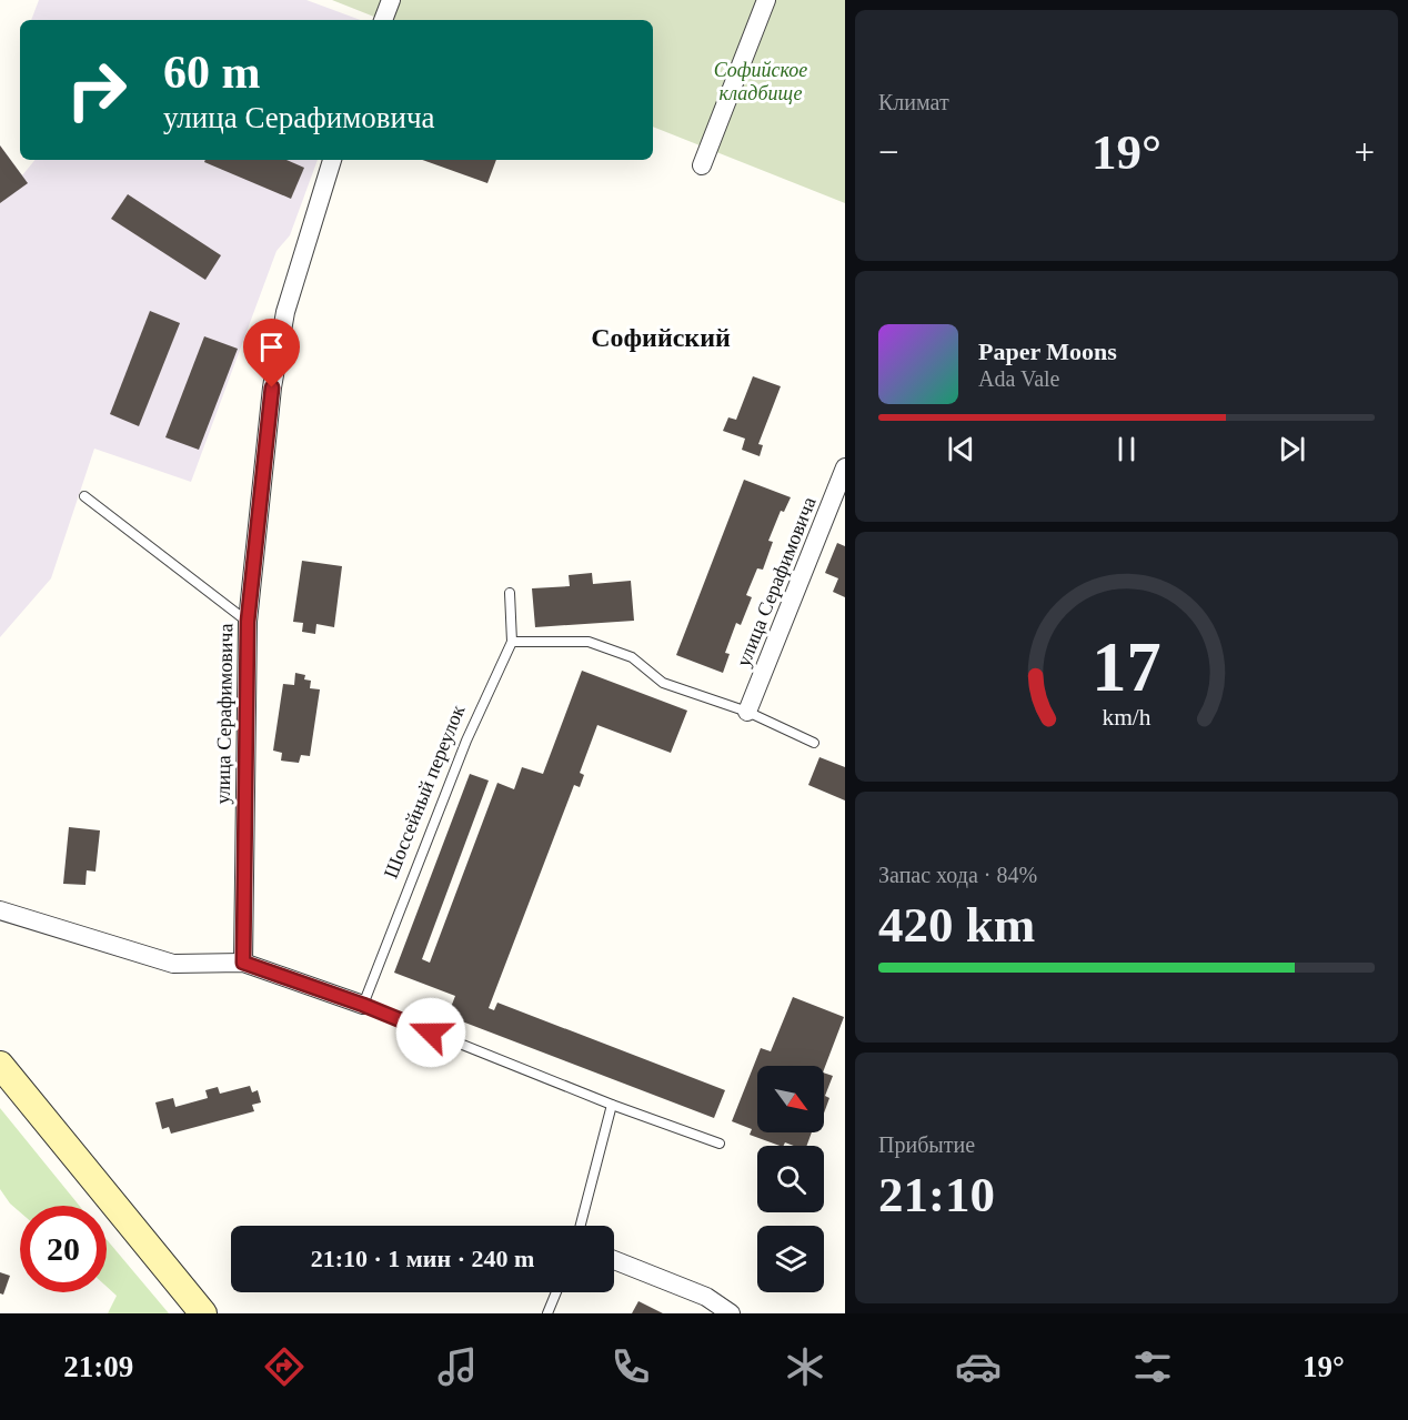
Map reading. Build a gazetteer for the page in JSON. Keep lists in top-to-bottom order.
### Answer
{
  "streets": {
    "street": ["улица Серафимовича"],
    "lane": ["Шоссейный переулок"]
  },
  "districts": ["Софийский"],
  "parks": ["Софийское кладбище"],
  "north": "bottom right",
  "page": {
    "tile": [
      "Климат",
      ["Запас хода · 84%", "420 km"],
      ["Прибытие", "21:10"]
    ],
    "turn": ["60 m", "улица Серафимовича"],
    "heat": ["−", "19°", "+"],
    "song": ["Paper Moons", "Ada Vale"],
    "limit": "20",
    "trip": "21:10 · 1 мин · 240 m",
    "tabs": ["21:09", "19°"],
    "gauge": ["17", "km/h"]
  }
}
